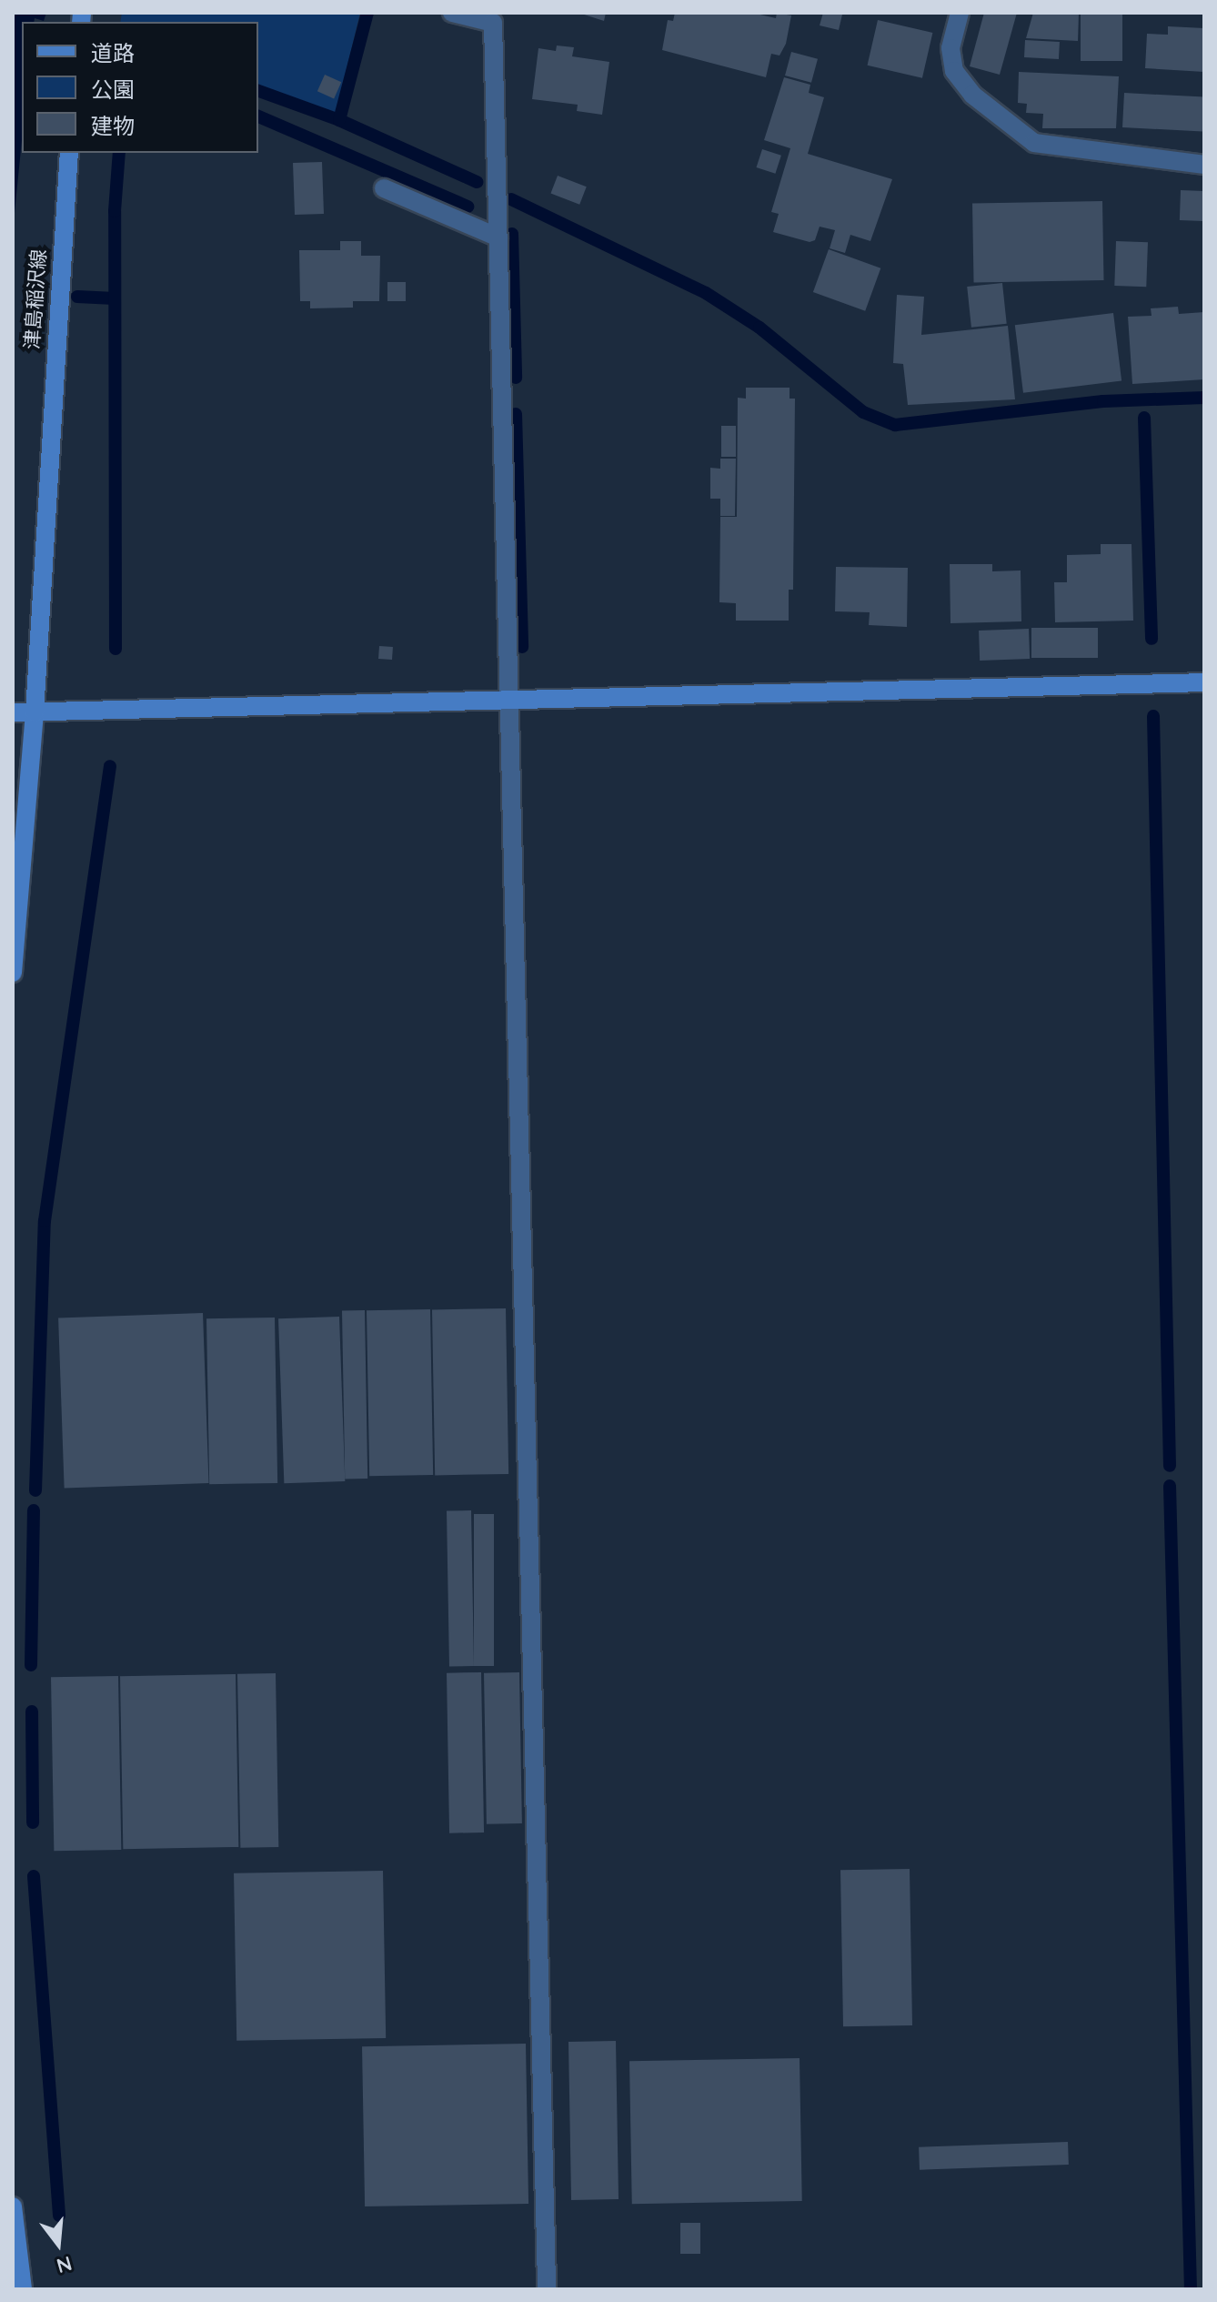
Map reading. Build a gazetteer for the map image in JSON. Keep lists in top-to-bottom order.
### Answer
{
  "streets": {
    "street": ["津島稲沢線"]
  },
  "legend": ["道路", "公園", "建物"],
  "north": "bottom"
}
